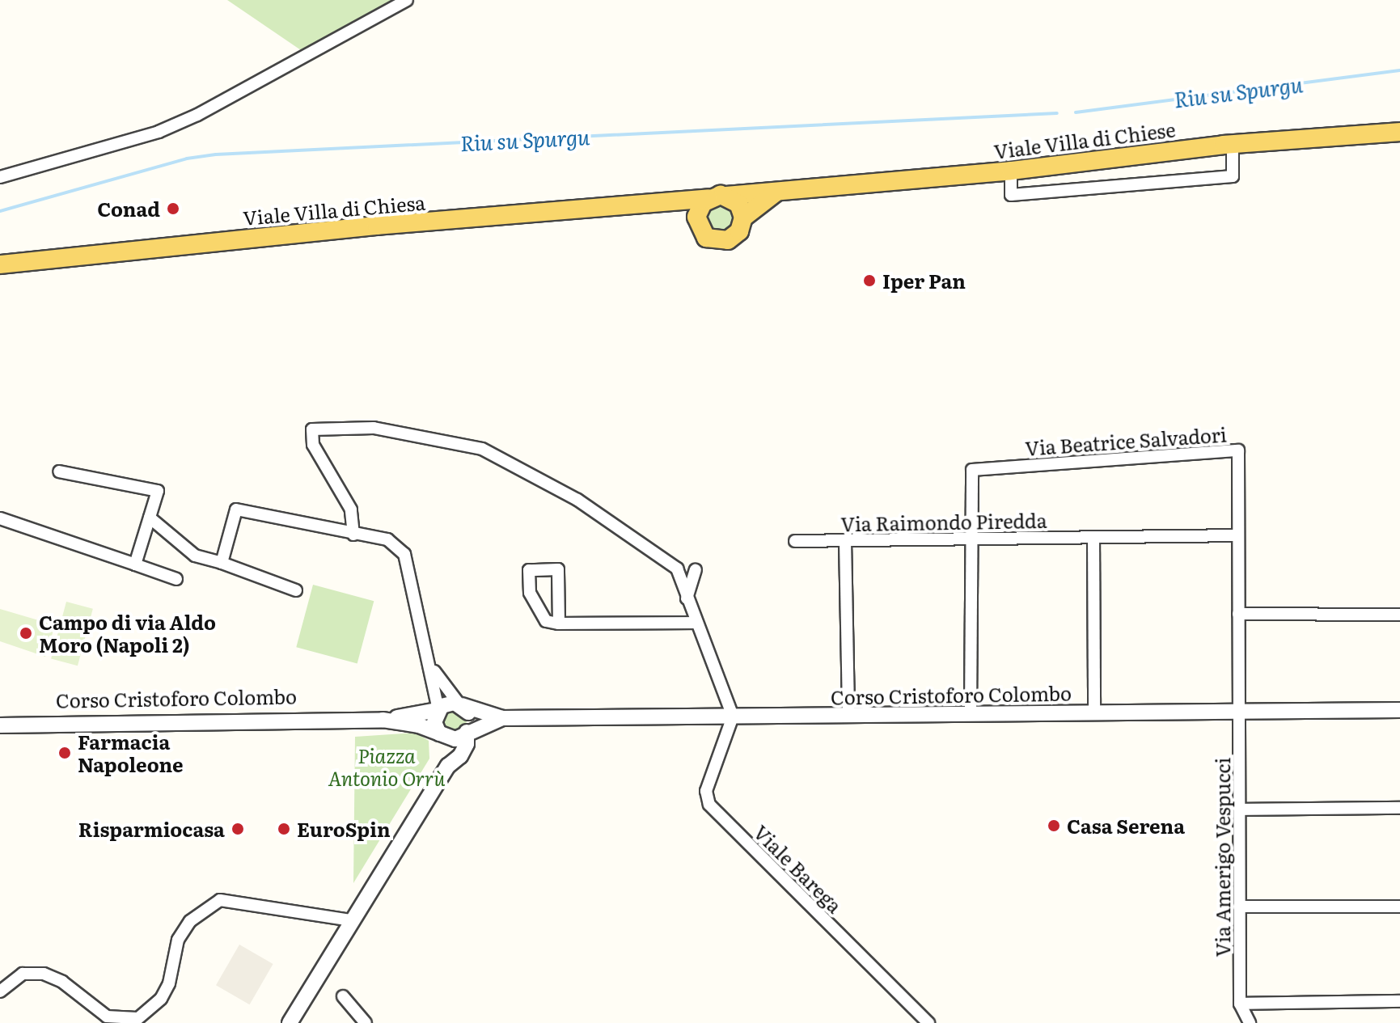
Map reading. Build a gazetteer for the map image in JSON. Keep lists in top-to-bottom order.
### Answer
{
  "streets": {
    "main road": ["Viale Villa di Chiese", "Viale Villa di Chiesa"],
    "street": [
      "Via Beatrice Salvadori",
      "Via Raimondo Piredda",
      "Corso Cristoforo Colombo",
      "Via Amerigo Vespucci",
      "Viale Barega"
    ]
  },
  "crossings": [
    ["Viale Villa di Chiese", "Viale Villa di Chiesa"],
    ["Via Beatrice Salvadori", "Via Raimondo Piredda"],
    ["Via Beatrice Salvadori", "Via Amerigo Vespucci"],
    ["Corso Cristoforo Colombo", "Via Amerigo Vespucci"],
    ["Corso Cristoforo Colombo", "Viale Barega"]
  ],
  "water": ["Riu su Spurgu"],
  "parks": ["Piazza Antonio Orrù"],
  "places": [
    "Conad",
    "Iper Pan",
    "Campo di via Aldo Moro (Napoli 2)",
    "Farmacia Napoleone",
    "Casa Serena",
    "Risparmiocasa",
    "EuroSpin"
  ]
}
